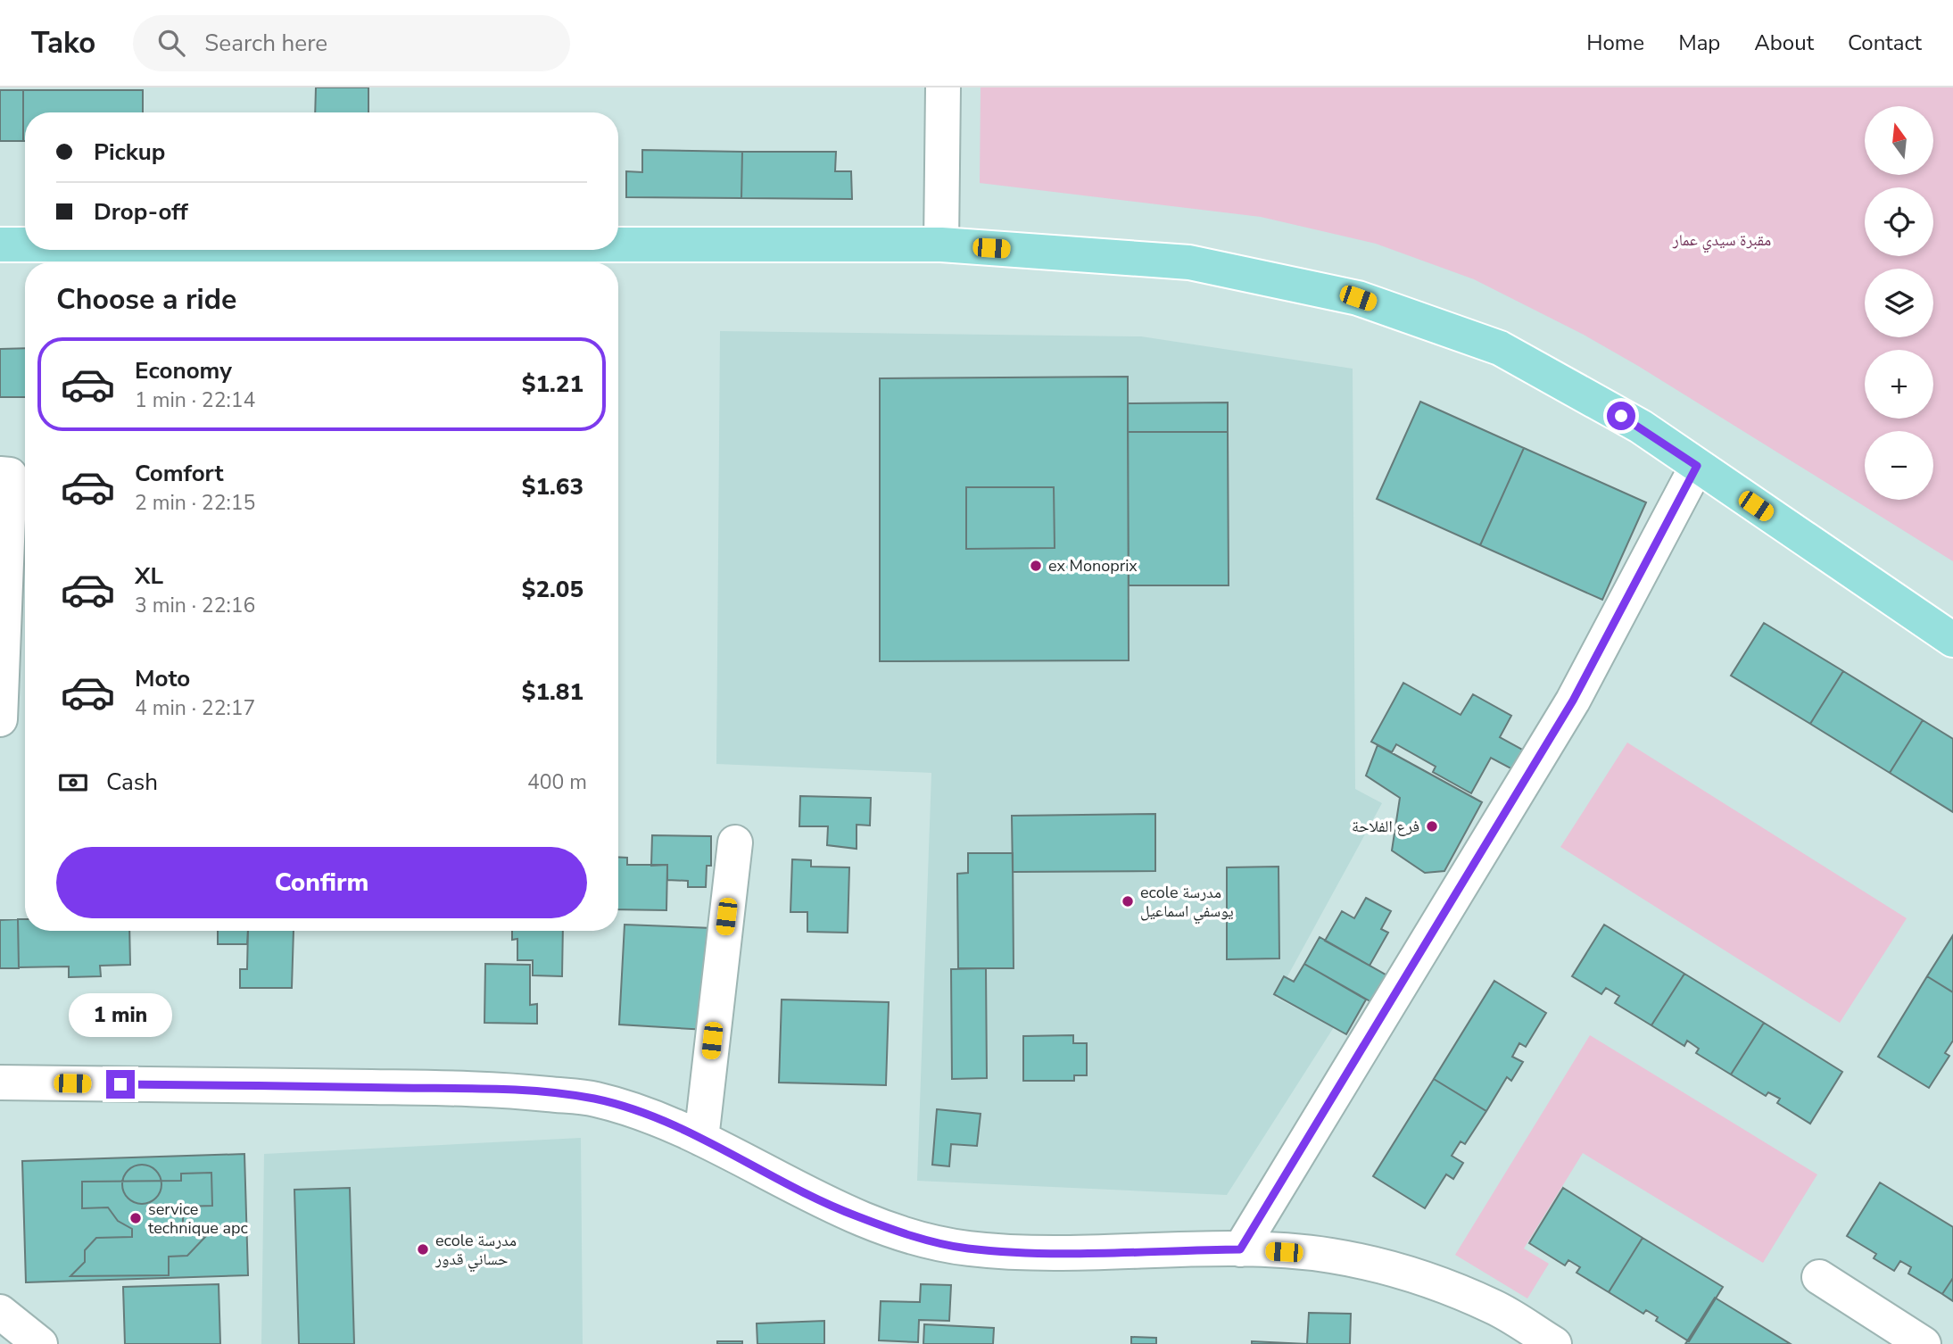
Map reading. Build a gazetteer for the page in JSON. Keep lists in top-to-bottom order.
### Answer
{
  "parks": ["مقبرة سيدي عمار"],
  "places": [
    "ex Monoprix",
    "فرع الفلاحة",
    "ecole مدرسة يوسفي اسماعيل",
    "service technique apc",
    "ecole مدرسة حساني قدور"
  ],
  "north": "top",
  "page": {
    "header": "Tako",
    "search": "Search here",
    "nav": [
      "Home",
      "Map",
      "About",
      "Contact"
    ],
    "map_buttons": ["+", "−"],
    "banner": ["Pickup", "Drop-off"],
    "heading": "Choose a ride",
    "list": [
      {
        "name": "Economy",
        "note": "1 min · 22:14",
        "value": "$1.21"
      },
      {
        "name": "Comfort",
        "note": "2 min · 22:15",
        "value": "$1.63"
      },
      {
        "name": "XL",
        "note": "3 min · 22:16",
        "value": "$2.05"
      },
      {
        "name": "Moto",
        "note": "4 min · 22:17",
        "value": "$1.81"
      }
    ],
    "pay": ["Cash", "400 m"],
    "buttons": "Confirm",
    "bubble": "1 min"
  }
}
